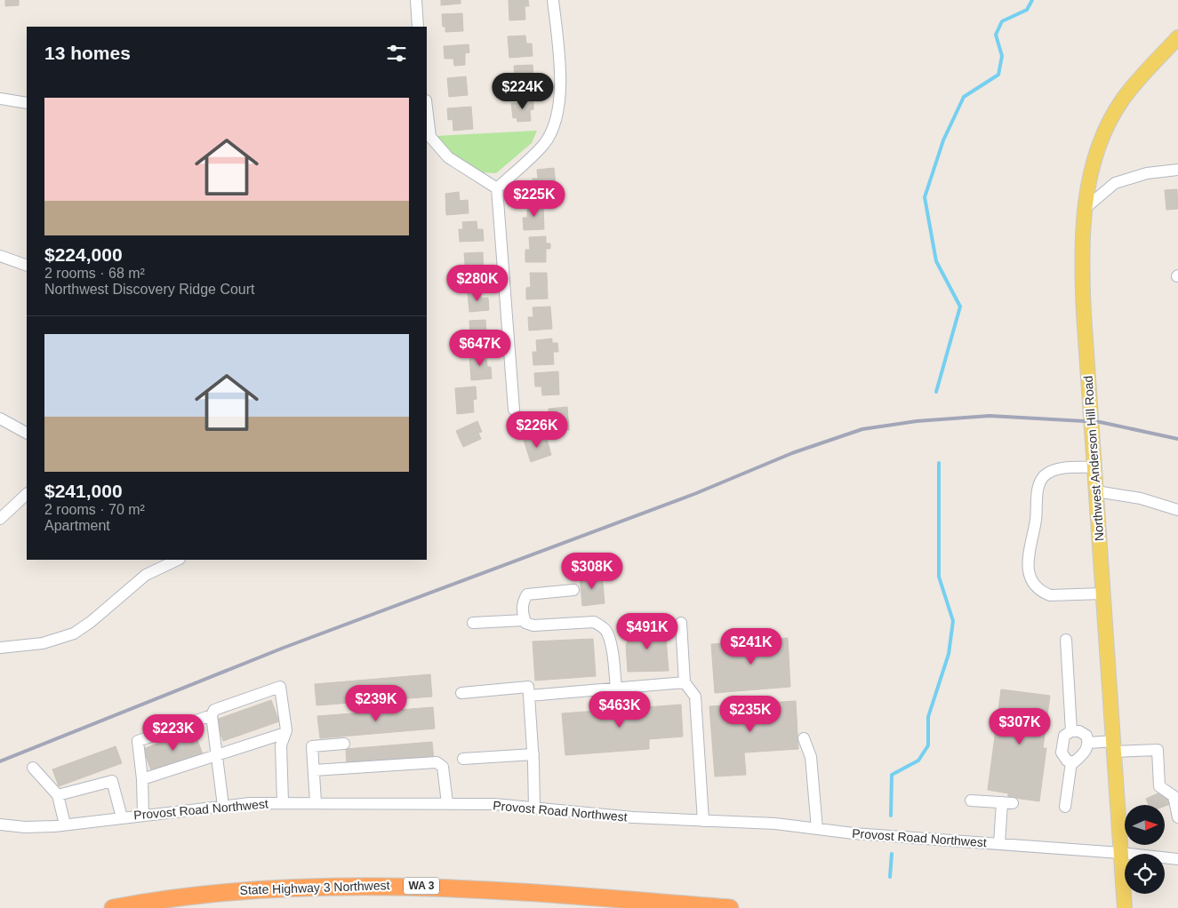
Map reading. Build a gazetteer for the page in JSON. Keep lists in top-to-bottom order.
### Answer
{
  "streets": {
    "highway": ["WA 3", "State Highway 3 Northwest"],
    "main road": ["Northwest Anderson Hill Road"],
    "street": ["Provost Road Northwest"]
  },
  "crossings": [
    ["Northwest Anderson Hill Road", "Provost Road Northwest"]
  ],
  "north": "right",
  "page": {
    "heading": "13 homes",
    "price": [
      "$224K",
      "$225K",
      "$280K",
      "$647K",
      "$226K",
      "$308K",
      "$491K",
      "$241K",
      "$239K",
      "$463K",
      "$235K",
      "$307K",
      "$223K"
    ],
    "list": [
      {
        "name": "$224,000",
        "note": "2 rooms · 68 m² · Northwest Discovery Ridge Court"
      },
      {
        "name": "$241,000",
        "note": "2 rooms · 70 m² · Apartment"
      }
    ]
  }
}
